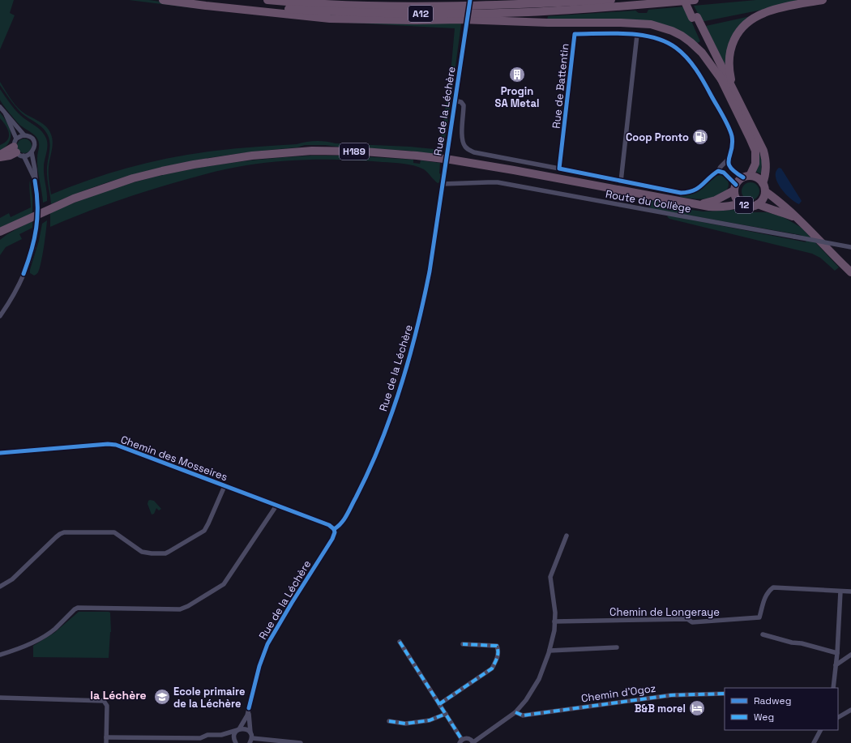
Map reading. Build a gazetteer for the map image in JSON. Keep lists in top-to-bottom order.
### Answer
{
  "streets": {
    "highway": ["A12", "H189", "12"],
    "street": [
      "Rue de Battentin",
      "Rue de la Léchère",
      "Route du Collège",
      "Chemin des Mosseires",
      "Chemin de Longeraye",
      "Chemin d'Ogoz"
    ]
  },
  "crossings": [
    ["Rue de la Léchère", "Route du Collège"],
    ["Rue de la Léchère", "Chemin des Mosseires"],
    ["H189", "12"]
  ],
  "districts": ["la Léchère"],
  "places": {
    "building": ["Progin SA Metal"],
    "fuel station": ["Coop Pronto"],
    "school or university": ["Ecole primaire de la Léchère"],
    "hotel": ["B&B morel"]
  },
  "legend": ["Radweg", "Weg"]
}
